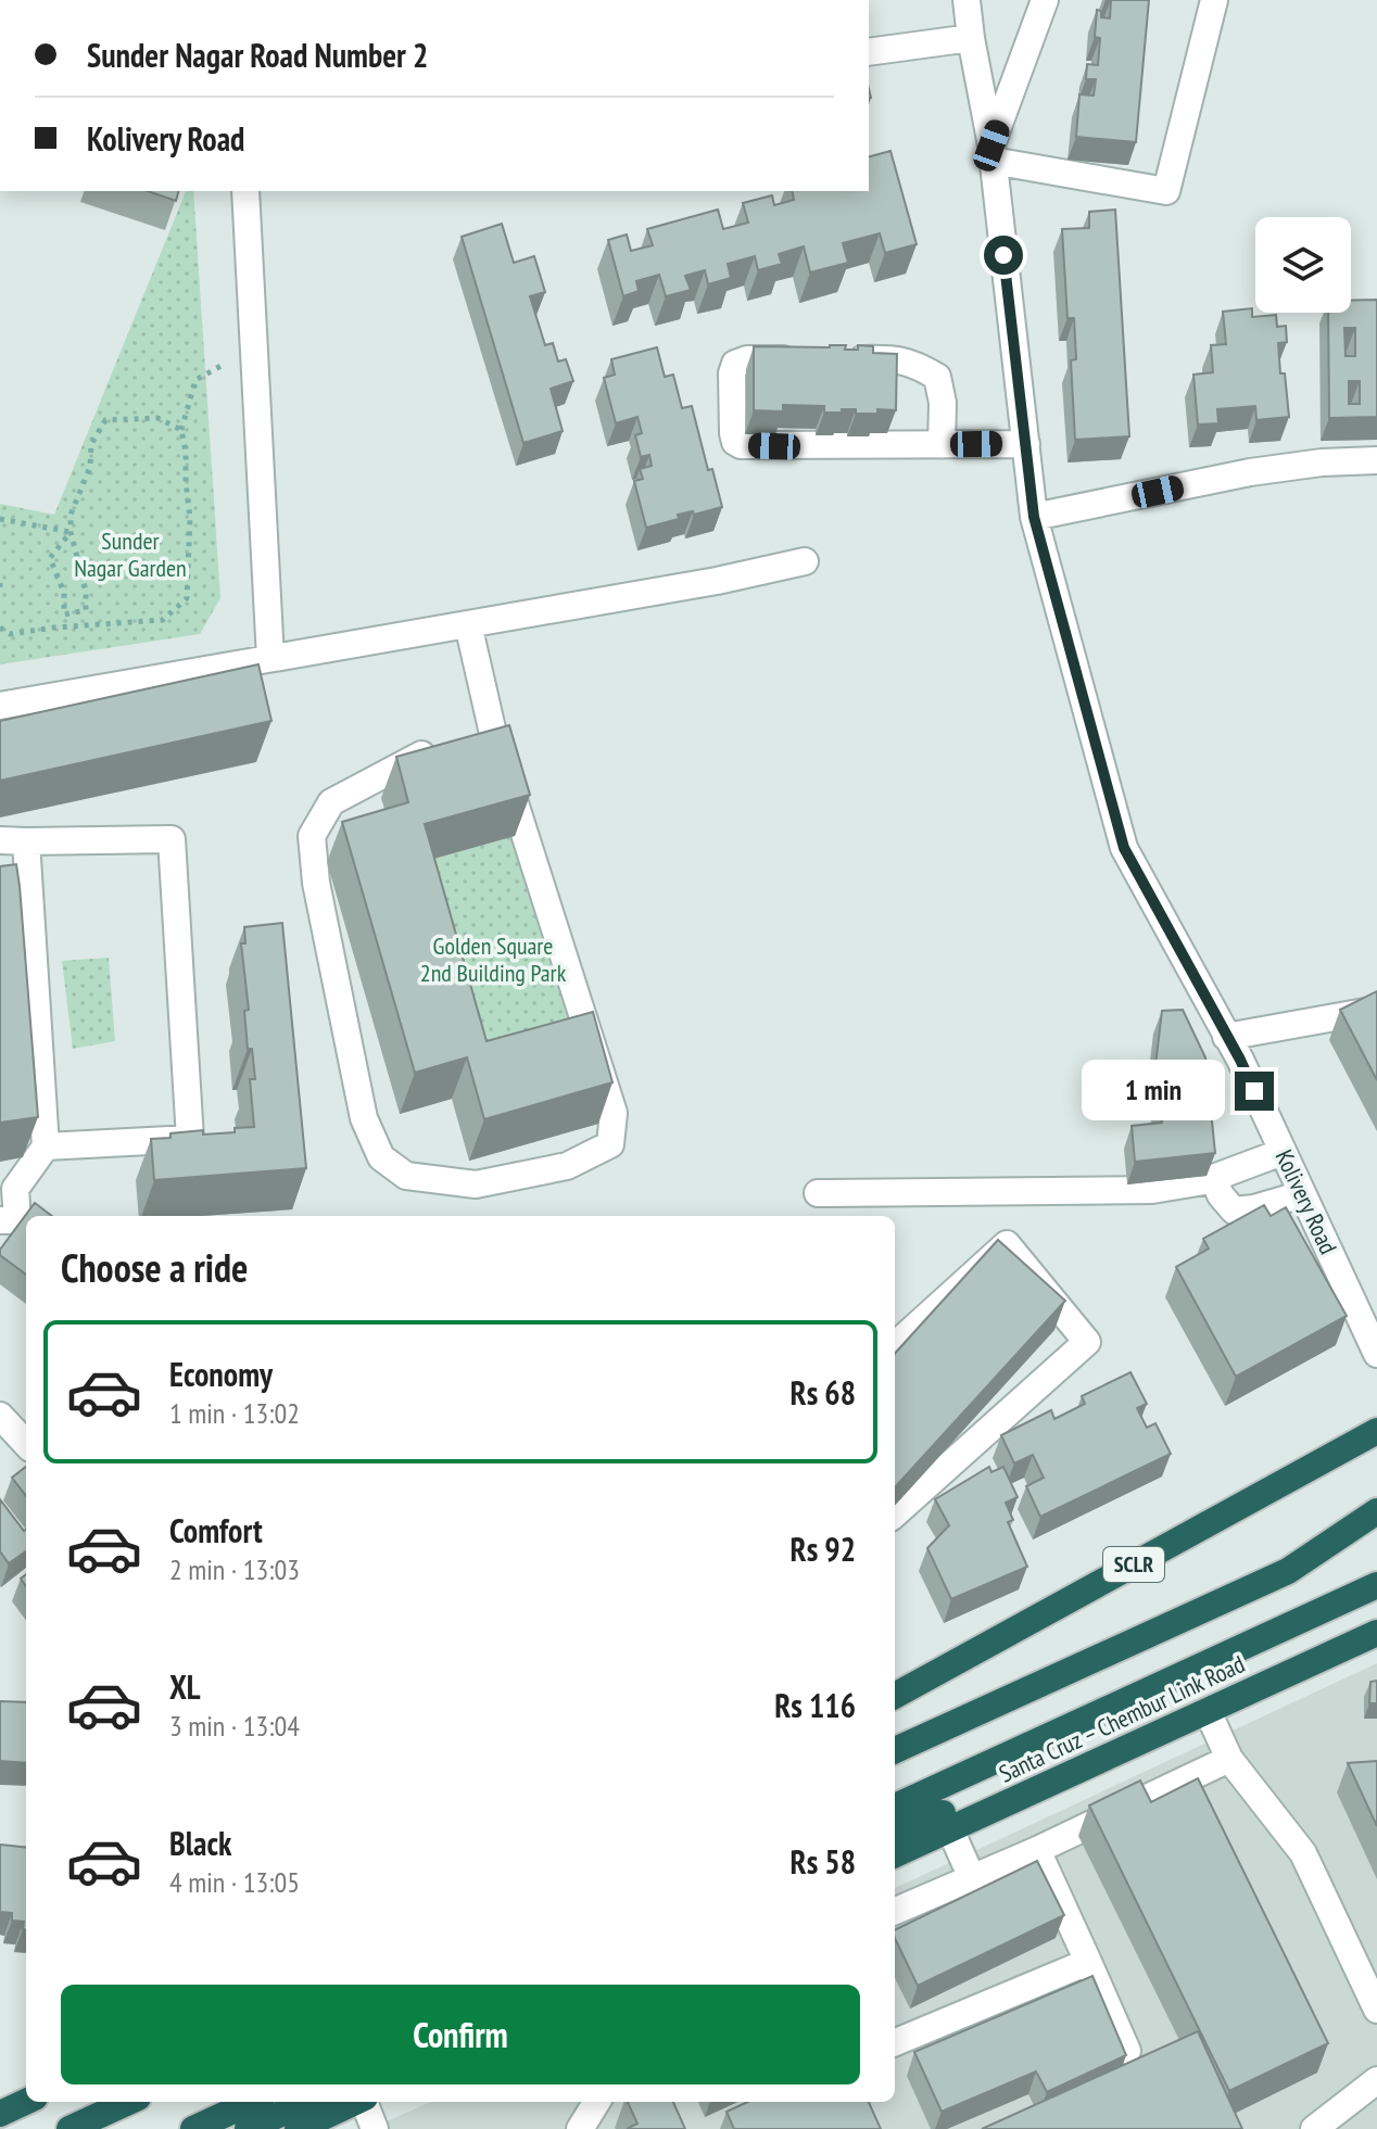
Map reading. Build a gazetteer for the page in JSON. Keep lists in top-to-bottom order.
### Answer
{
  "streets": {
    "highway": ["SCLR", "Santa Cruz – Chembur Link Road"],
    "street": ["Kolivery Road"]
  },
  "parks": ["Sunder Nagar Garden", "Golden Square 2nd Building Park"],
  "page": {
    "banner": ["Sunder Nagar Road Number 2", "Kolivery Road"],
    "bubble": "1 min",
    "heading": "Choose a ride",
    "list": [
      {
        "name": "Economy",
        "note": "1 min · 13:02",
        "value": "Rs 68"
      },
      {
        "name": "Comfort",
        "note": "2 min · 13:03",
        "value": "Rs 92"
      },
      {
        "name": "XL",
        "note": "3 min · 13:04",
        "value": "Rs 116"
      },
      {
        "name": "Black",
        "note": "4 min · 13:05",
        "value": "Rs 58"
      }
    ],
    "buttons": "Confirm"
  }
}
